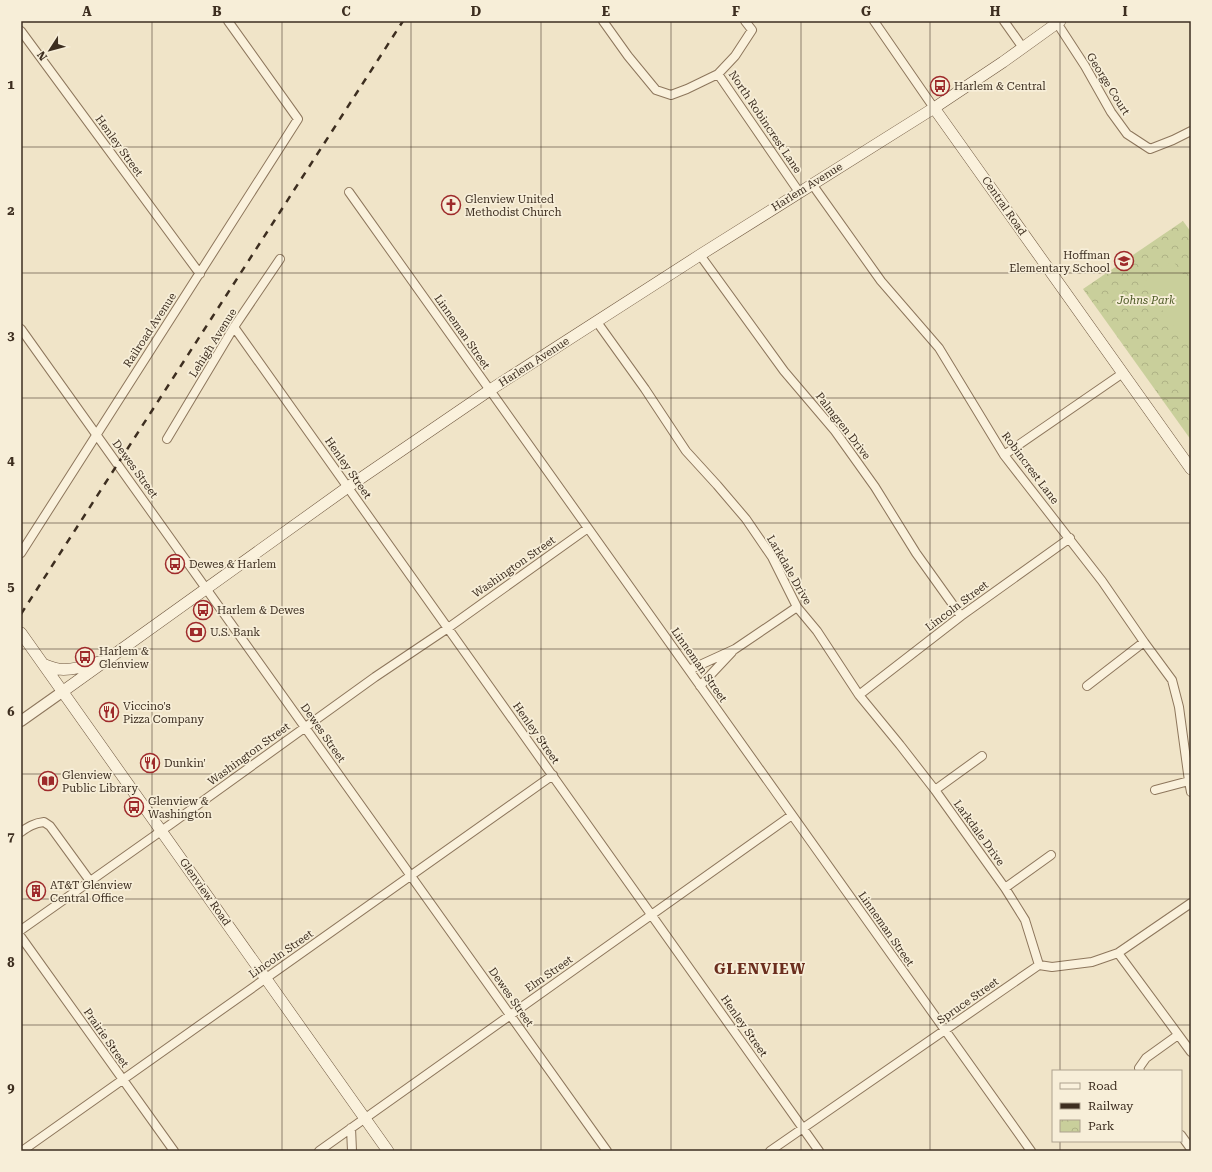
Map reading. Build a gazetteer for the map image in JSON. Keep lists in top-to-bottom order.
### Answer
{
  "streets": {
    "main road": ["Harlem Avenue", "Central Road", "Glenview Road"],
    "street": [
      "George Court",
      "North Robincrest Lane",
      "Henley Street",
      "Railroad Avenue",
      "Linneman Street",
      "Lehigh Avenue",
      "Palmgren Drive",
      "Robincrest Lane",
      "Dewes Street",
      "Washington Street",
      "Larkdale Drive",
      "Lincoln Street",
      "Elm Street",
      "Spruce Street",
      "Prairie Street"
    ]
  },
  "crossings": [
    ["George Court", "Harlem Avenue"],
    ["North Robincrest Lane", "Harlem Avenue"],
    ["Henley Street", "Harlem Avenue"],
    ["Henley Street", "Railroad Avenue"],
    ["Henley Street", "Lehigh Avenue"],
    ["Henley Street", "Washington Street"],
    ["Henley Street", "Lincoln Street"],
    ["Henley Street", "Elm Street"],
    ["Henley Street", "Spruce Street"],
    ["Harlem Avenue", "Central Road"],
    ["Harlem Avenue", "Linneman Street"],
    ["Harlem Avenue", "Palmgren Drive"],
    ["Harlem Avenue", "Robincrest Lane"],
    ["Harlem Avenue", "Dewes Street"],
    ["Harlem Avenue", "Larkdale Drive"],
    ["Harlem Avenue", "Glenview Road"],
    ["Railroad Avenue", "Dewes Street"],
    ["Linneman Street", "Washington Street"],
    ["Linneman Street", "Elm Street"],
    ["Linneman Street", "Spruce Street"],
    ["Palmgren Drive", "Lincoln Street"],
    ["Robincrest Lane", "Lincoln Street"],
    ["Dewes Street", "Washington Street"],
    ["Dewes Street", "Lincoln Street"],
    ["Dewes Street", "Elm Street"],
    ["Washington Street", "Glenview Road"],
    ["Larkdale Drive", "Lincoln Street"],
    ["Larkdale Drive", "Spruce Street"],
    ["Lincoln Street", "Glenview Road"],
    ["Lincoln Street", "Prairie Street"],
    ["Glenview Road", "Elm Street"]
  ],
  "districts": ["GLENVIEW"],
  "parks": ["Johns Park"],
  "places": {
    "bus stop": [
      "Harlem & Central",
      "Dewes & Harlem",
      "Harlem & Dewes",
      "Harlem & Glenview",
      "Glenview & Washington"
    ],
    "church": ["Glenview United Methodist Church"],
    "school or university": ["Hoffman Elementary School"],
    "bank": ["U.S. Bank"],
    "restaurant": ["Viccino's Pizza Company", "Dunkin'"],
    "library": ["Glenview Public Library"],
    "building": ["AT&T Glenview Central Office"]
  },
  "legend": ["Road", "Railway", "Park"],
  "north": "bottom left",
  "grid": {
    "columns": [
      "A",
      "B",
      "C",
      "D",
      "E",
      "F",
      "G",
      "H",
      "I"
    ],
    "rows": [
      "1",
      "2",
      "3",
      "4",
      "5",
      "6",
      "7",
      "8",
      "9"
    ]
  }
}
